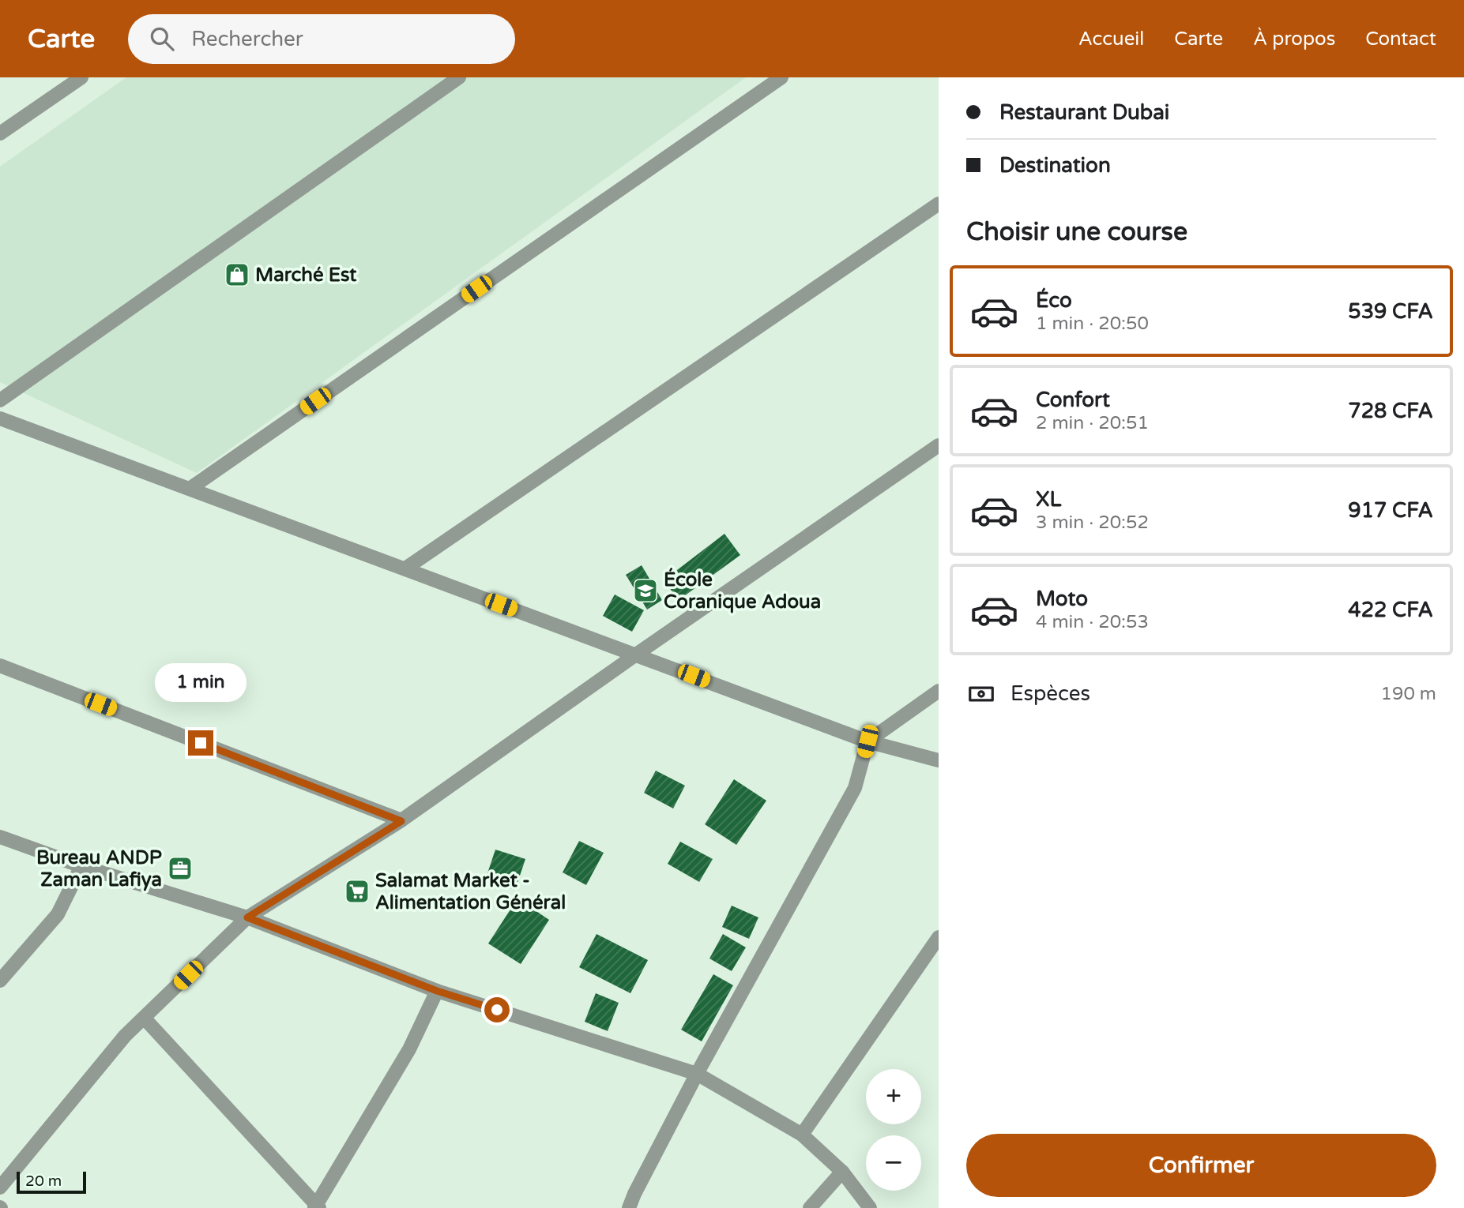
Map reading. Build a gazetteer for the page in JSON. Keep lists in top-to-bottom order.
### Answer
{
  "places": {
    "shop": ["Marché Est"],
    "school or university": ["École Coranique Adoua"],
    "office": ["Bureau ANDP Zaman Lafiya"],
    "supermarket": ["Salamat Market - Alimentation Général"]
  },
  "scale_bar": "20 m",
  "page": {
    "header": "Carte",
    "search": "Rechercher",
    "nav": [
      "Accueil",
      "Carte",
      "À propos",
      "Contact"
    ],
    "banner": ["Restaurant Dubai", "Destination"],
    "heading": "Choisir une course",
    "list": [
      {
        "name": "Éco",
        "note": "1 min · 20:50",
        "value": "539 CFA"
      },
      {
        "name": "Confort",
        "note": "2 min · 20:51",
        "value": "728 CFA"
      },
      {
        "name": "XL",
        "note": "3 min · 20:52",
        "value": "917 CFA"
      },
      {
        "name": "Moto",
        "note": "4 min · 20:53",
        "value": "422 CFA"
      }
    ],
    "bubble": "1 min",
    "pay": ["Espèces", "190 m"],
    "map_buttons": ["+", "−"],
    "buttons": "Confirmer",
    "scale": "20 m"
  }
}
